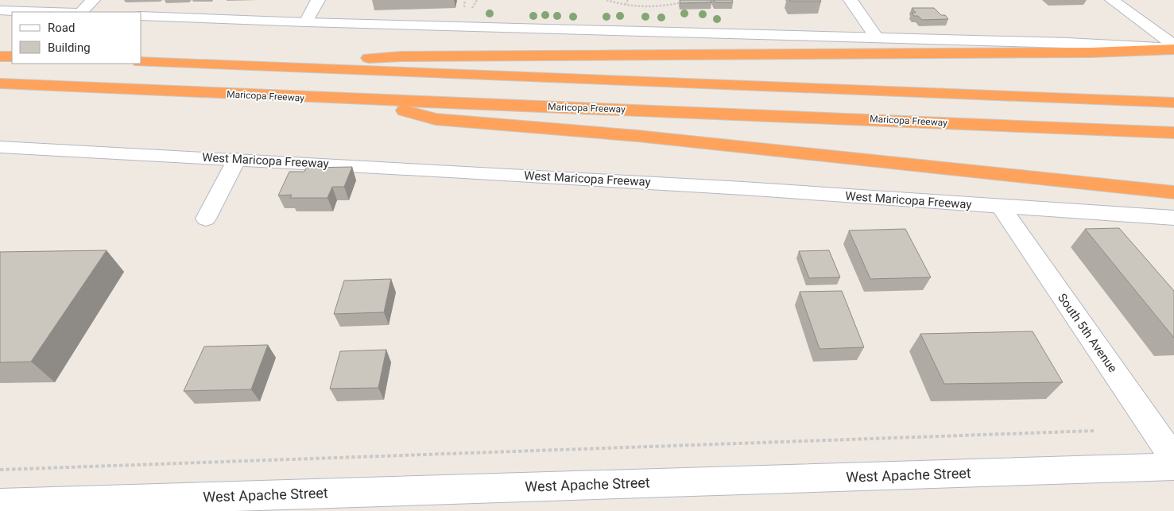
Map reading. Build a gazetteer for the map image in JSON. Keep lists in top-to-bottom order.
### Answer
{
  "streets": {
    "highway": ["Maricopa Freeway"],
    "main road": ["West Maricopa Freeway", "South 5th Avenue", "West Apache Street"]
  },
  "crossings": [
    ["West Maricopa Freeway", "South 5th Avenue"]
  ],
  "legend": ["Road", "Building"]
}
